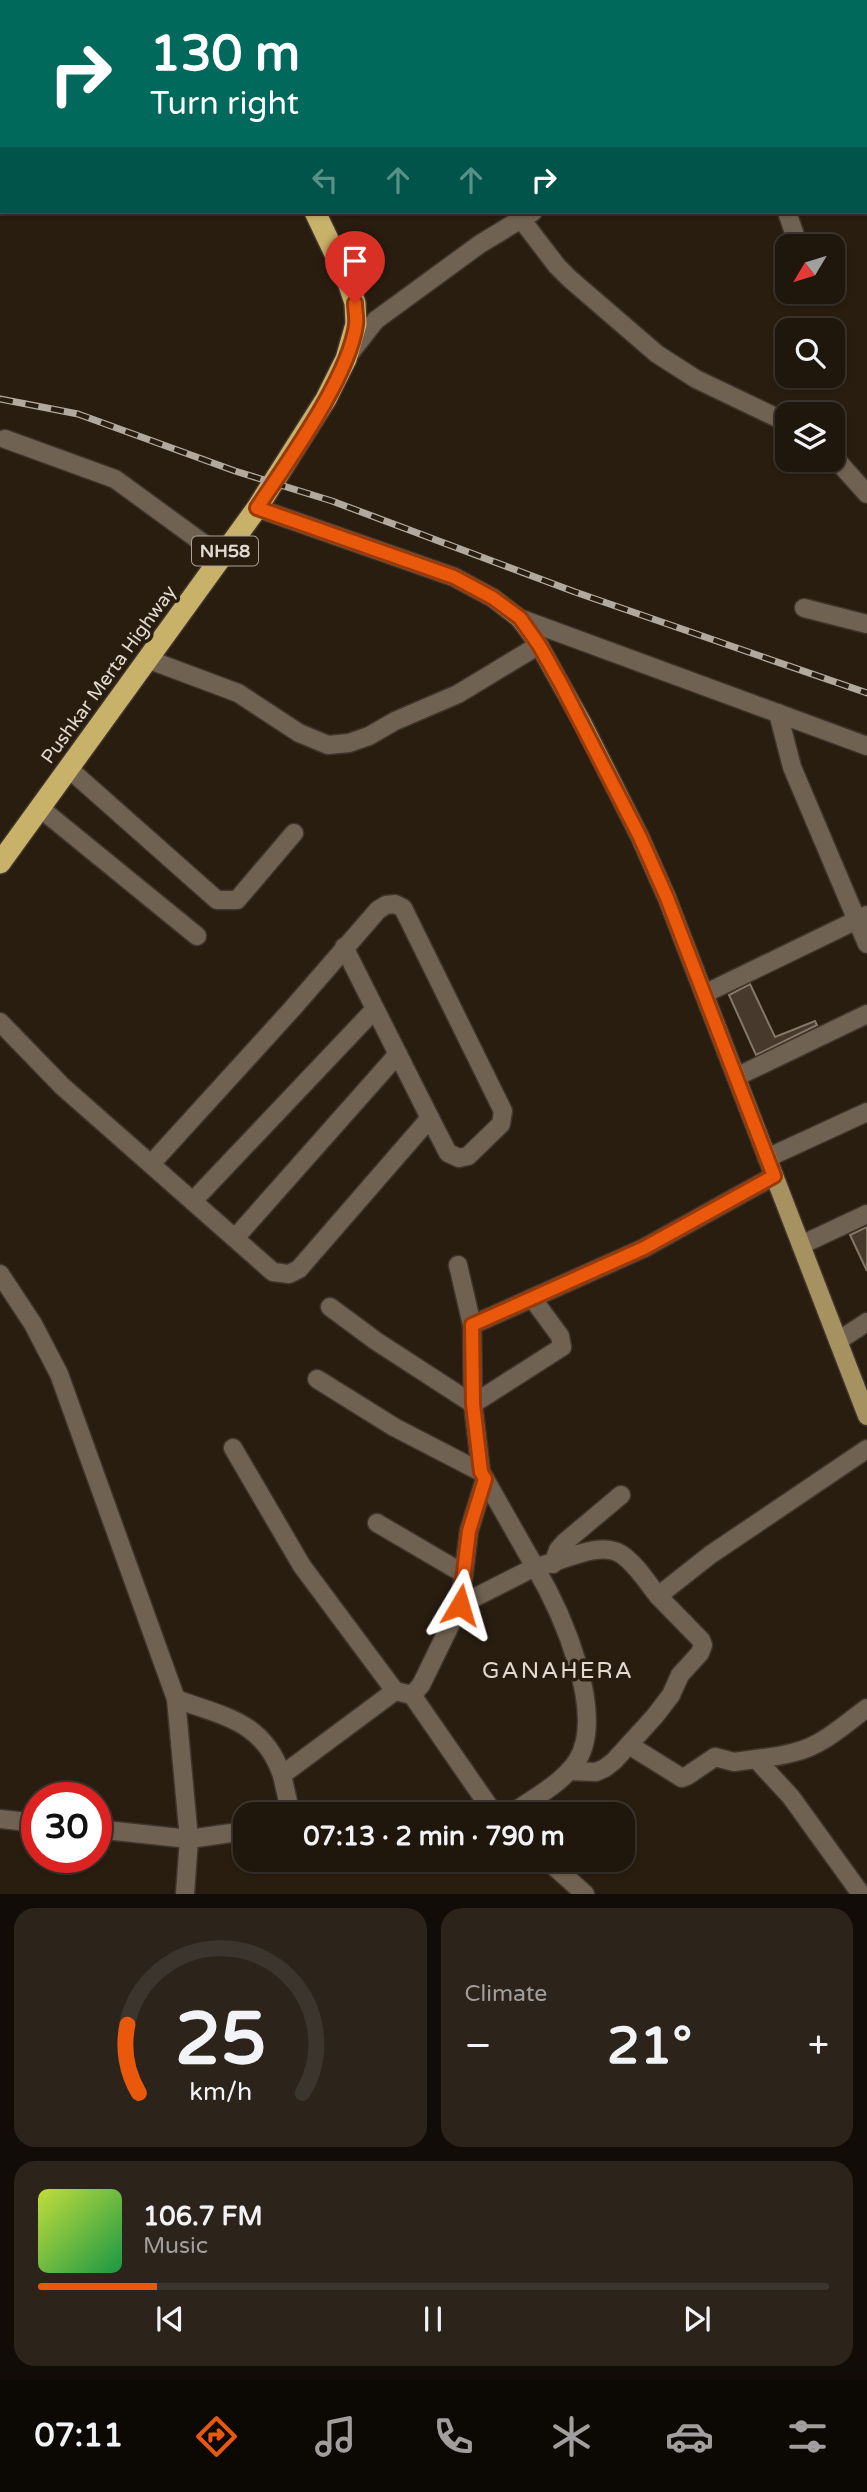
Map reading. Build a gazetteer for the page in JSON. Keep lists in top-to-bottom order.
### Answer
{
  "streets": {
    "highway": ["NH58", "Pushkar Merta Highway"]
  },
  "districts": ["GANAHERA"],
  "north": "bottom left",
  "page": {
    "turn": ["130 m", "Turn right"],
    "limit": "30",
    "trip": "07:13 · 2 min · 790 m",
    "tile": "Climate",
    "heat": ["−", "21°", "+"],
    "song": ["106.7 FM", "Music"],
    "tabs": "07:11",
    "gauge": ["25", "km/h"]
  }
}
